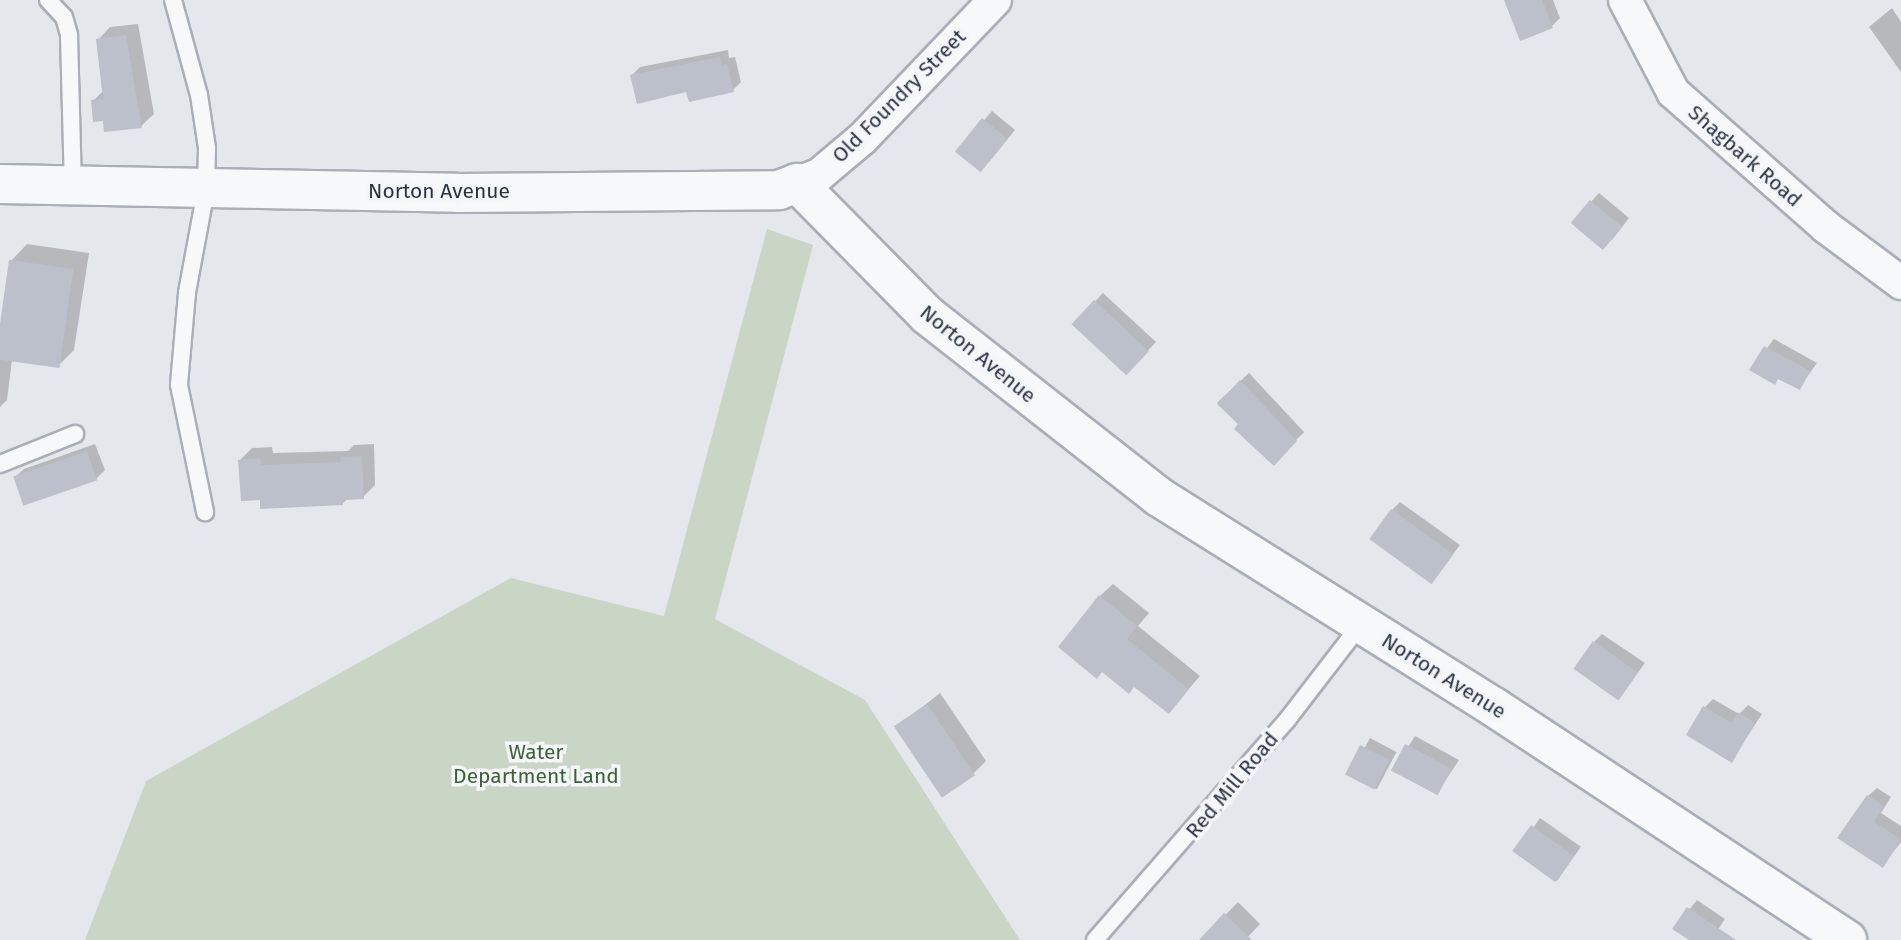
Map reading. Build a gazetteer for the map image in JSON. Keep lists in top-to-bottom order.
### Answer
{
  "streets": {
    "street": ["Old Foundry Street", "Shagbark Road", "Norton Avenue"],
    "lane": ["Red Mill Road"]
  },
  "crossings": [
    ["Old Foundry Street", "Norton Avenue"],
    ["Norton Avenue", "Red Mill Road"]
  ],
  "parks": ["Water Department Land"]
}
